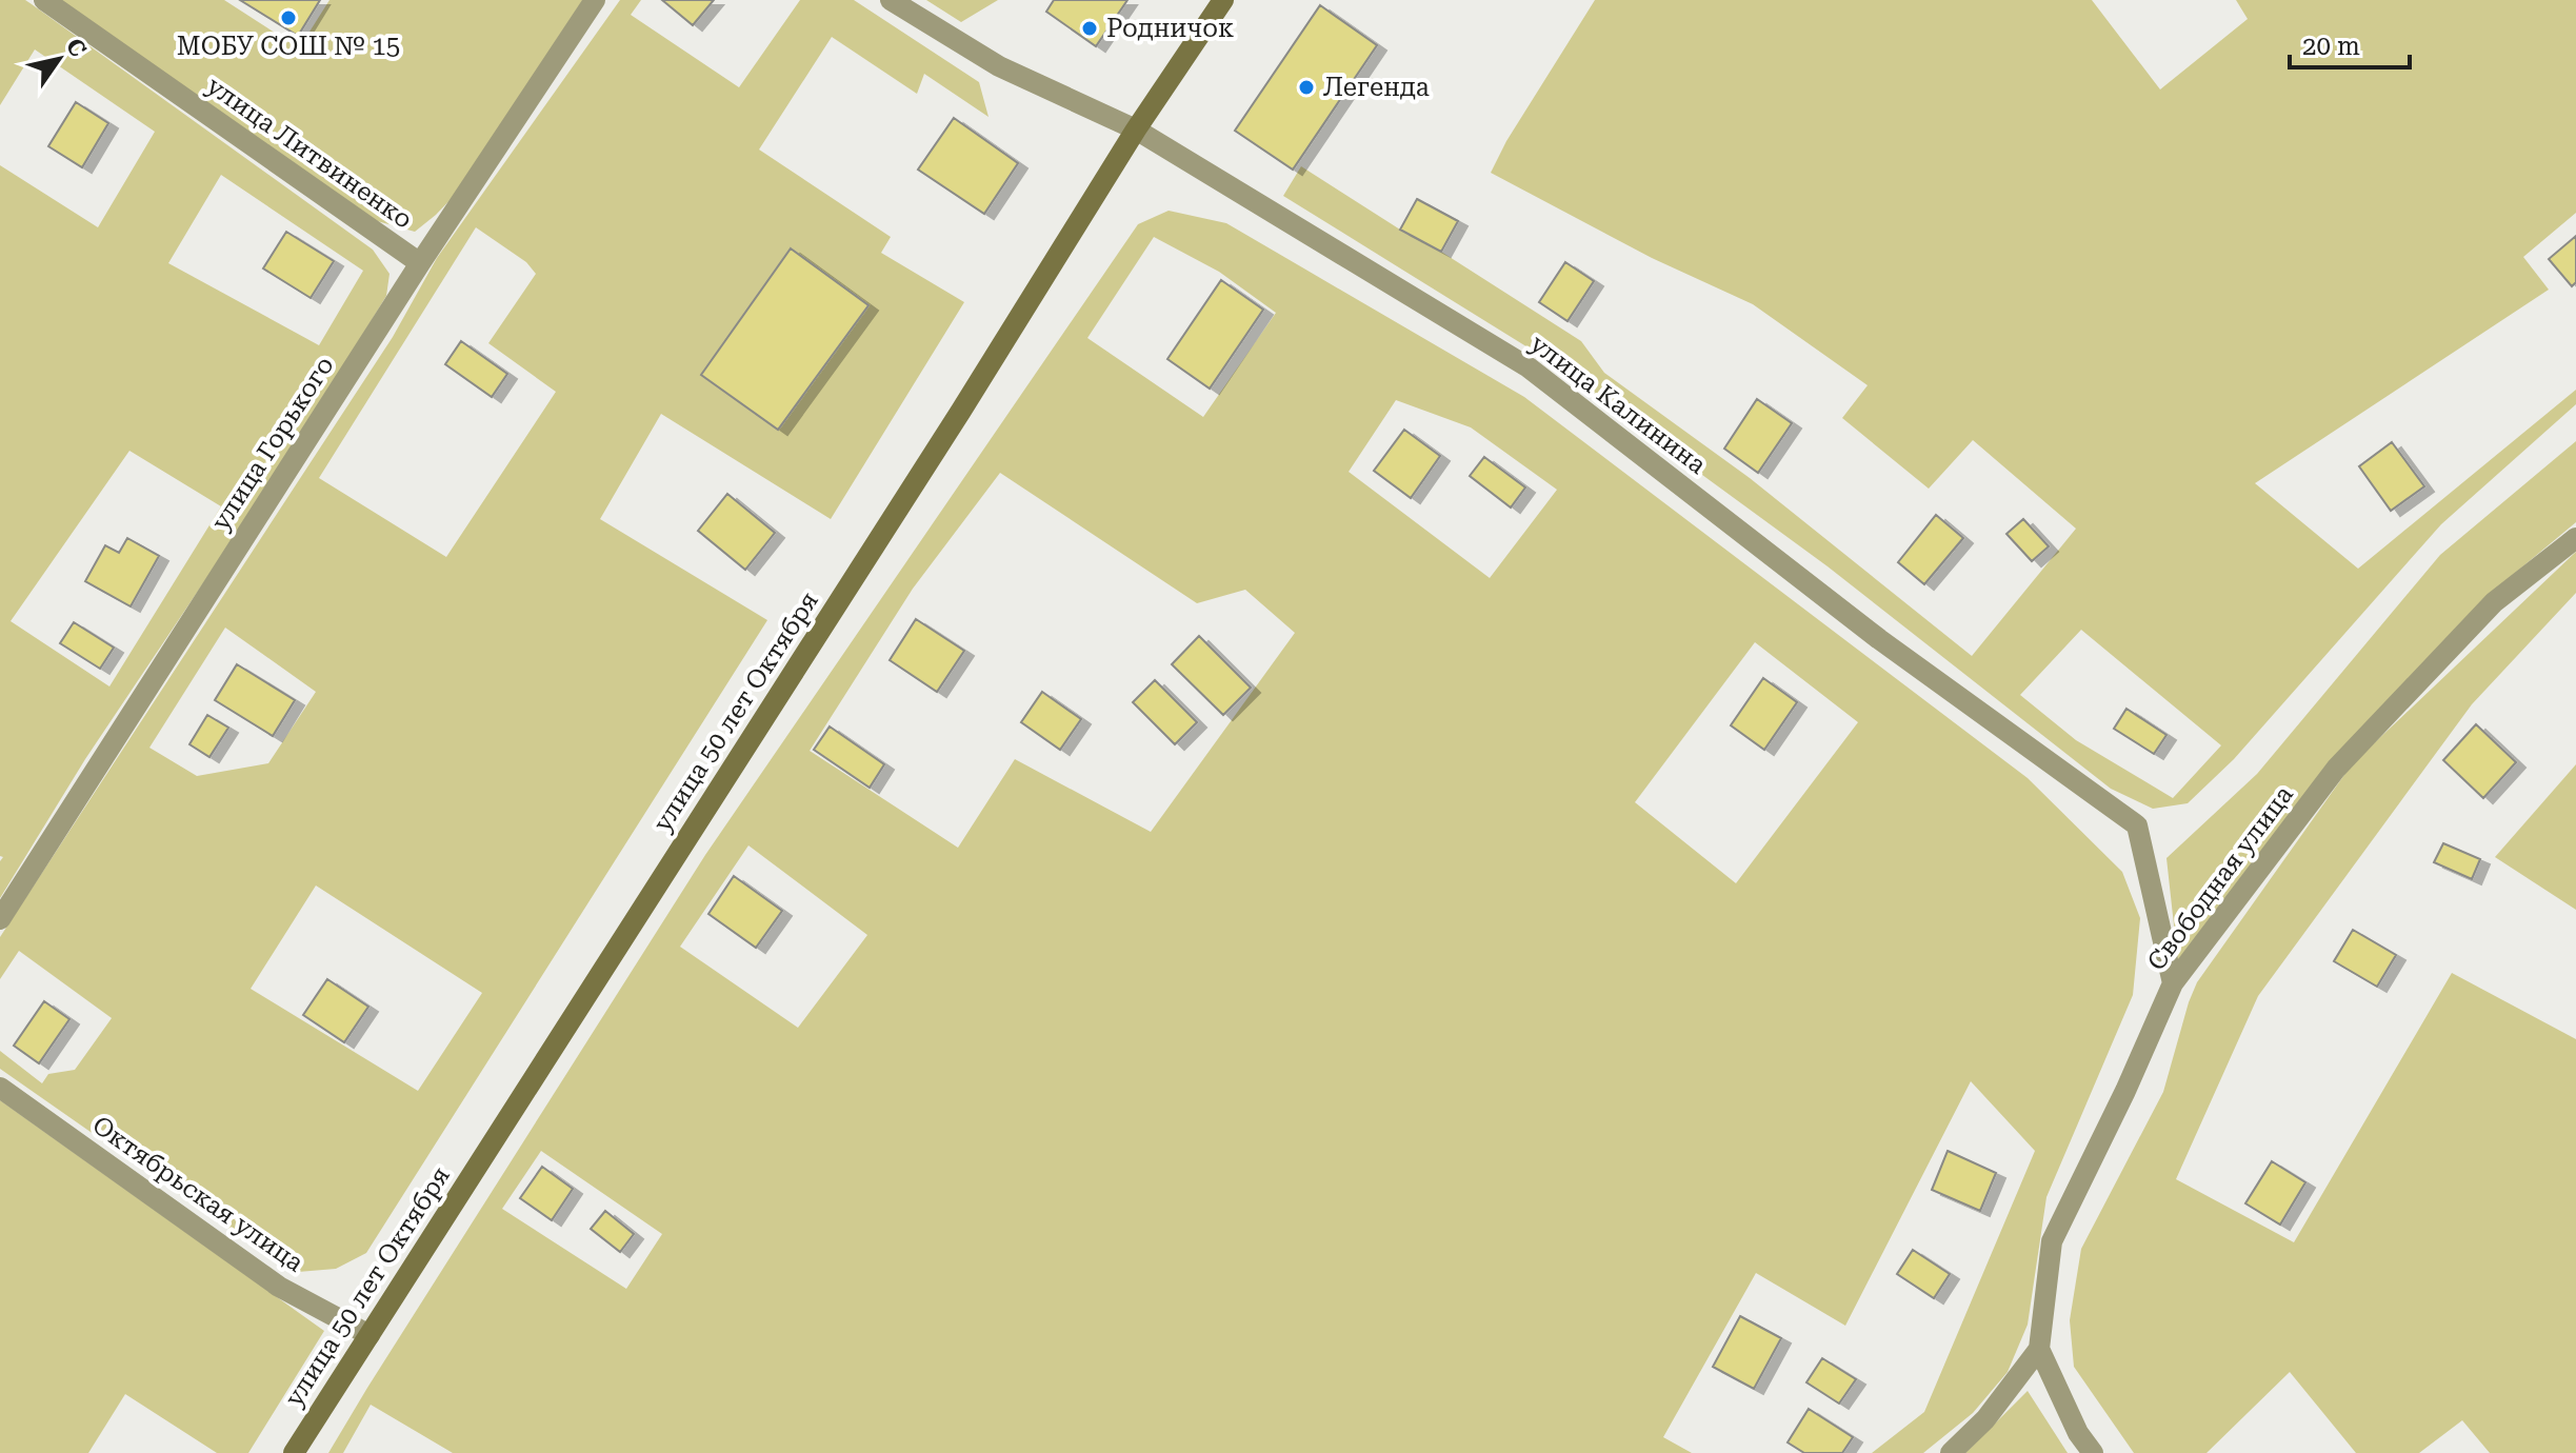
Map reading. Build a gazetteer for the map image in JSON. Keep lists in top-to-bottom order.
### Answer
{
  "streets": {
    "main road": ["улица 50 лет Октября"],
    "street": [
      "улица Литвиненко",
      "улица Калинина",
      "улица Горького",
      "Свободная улица",
      "Октябрьская улица"
    ]
  },
  "crossings": [
    ["улица Литвиненко", "улица Горького"],
    ["улица Калинина", "улица 50 лет Октября"],
    ["улица Калинина", "Свободная улица"],
    ["улица 50 лет Октября", "Октябрьская улица"]
  ],
  "places": ["МОБУ СОШ № 15", "Родничок", "Легенда"],
  "scale_bar": "20 m",
  "north": "top right"
}
